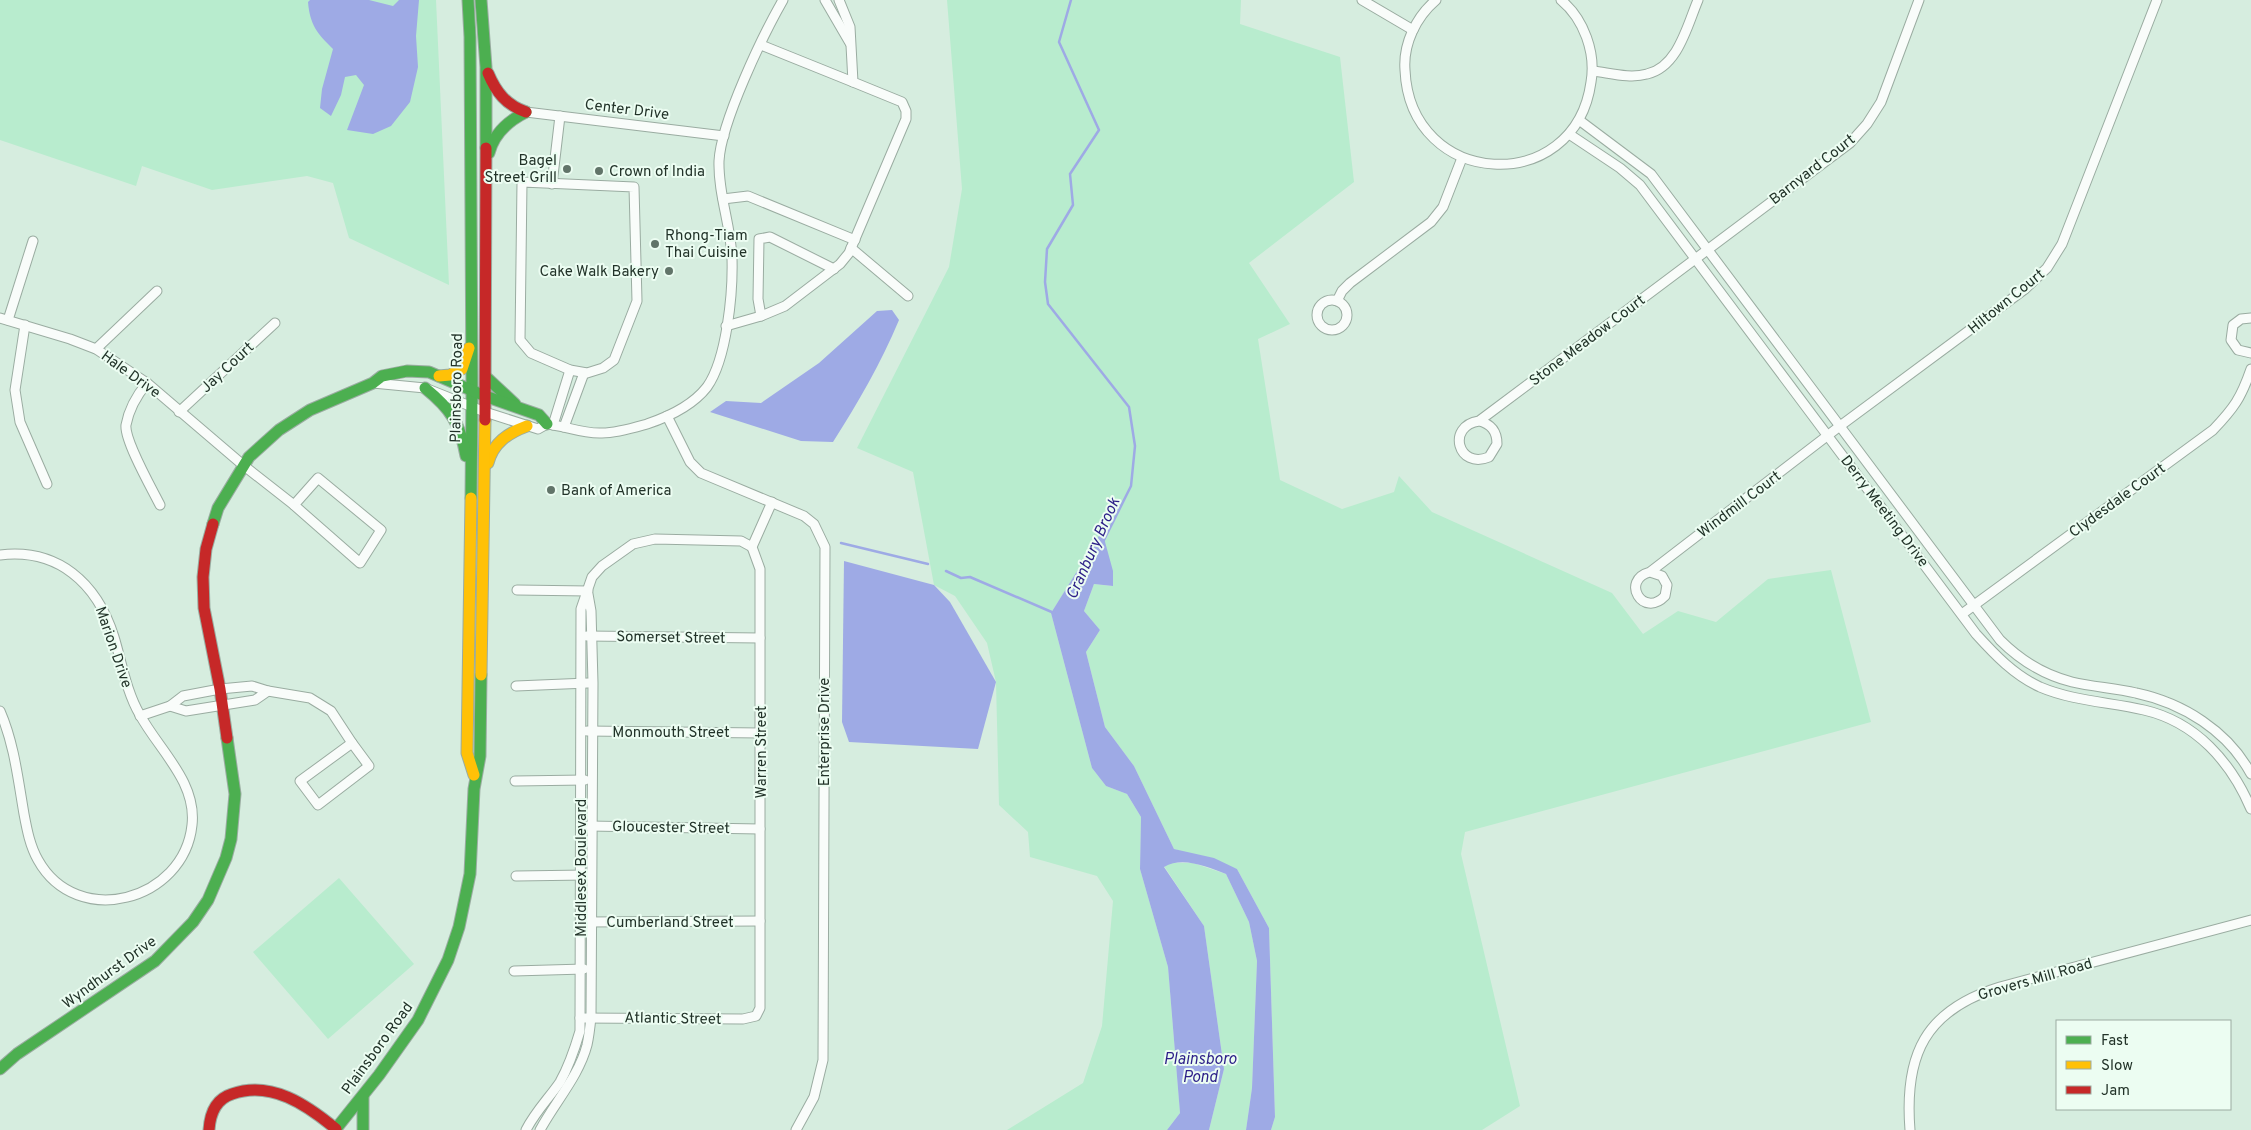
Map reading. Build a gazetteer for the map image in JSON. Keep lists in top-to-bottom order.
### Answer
{
  "streets": {
    "street": [
      "Center Drive",
      "Barnyard Court",
      "Hiltown Court",
      "Stone Meadow Court",
      "Jay Court",
      "Hale Drive",
      "Plainsboro Road",
      "Clydesdale Court",
      "Windmill Court",
      "Derry Meeting Drive",
      "Somerset Street",
      "Marion Drive",
      "Monmouth Street",
      "Enterprise Drive",
      "Warren Street",
      "Gloucester Street",
      "Middlesex Boulevard",
      "Cumberland Street",
      "Wyndhurst Drive",
      "Grovers Mill Road",
      "Atlantic Street"
    ]
  },
  "crossings": [
    ["Barnyard Court", "Stone Meadow Court"],
    ["Barnyard Court", "Derry Meeting Drive"],
    ["Hiltown Court", "Windmill Court"],
    ["Hiltown Court", "Derry Meeting Drive"],
    ["Stone Meadow Court", "Derry Meeting Drive"],
    ["Jay Court", "Hale Drive"],
    ["Hale Drive", "Wyndhurst Drive"],
    ["Plainsboro Road", "Wyndhurst Drive"],
    ["Clydesdale Court", "Derry Meeting Drive"],
    ["Windmill Court", "Derry Meeting Drive"],
    ["Somerset Street", "Warren Street"],
    ["Somerset Street", "Middlesex Boulevard"],
    ["Monmouth Street", "Warren Street"],
    ["Monmouth Street", "Middlesex Boulevard"],
    ["Warren Street", "Gloucester Street"],
    ["Warren Street", "Middlesex Boulevard"],
    ["Warren Street", "Cumberland Street"],
    ["Warren Street", "Atlantic Street"],
    ["Gloucester Street", "Middlesex Boulevard"],
    ["Middlesex Boulevard", "Cumberland Street"],
    ["Middlesex Boulevard", "Atlantic Street"]
  ],
  "water": ["Cranbury Brook", "Plainsboro Pond"],
  "places": [
    "Bagel Street Grill",
    "Crown of India",
    "Rhong-Tiam Thai Cuisine",
    "Cake Walk Bakery",
    "Bank of America"
  ],
  "legend": ["Fast", "Slow", "Jam"]
}
